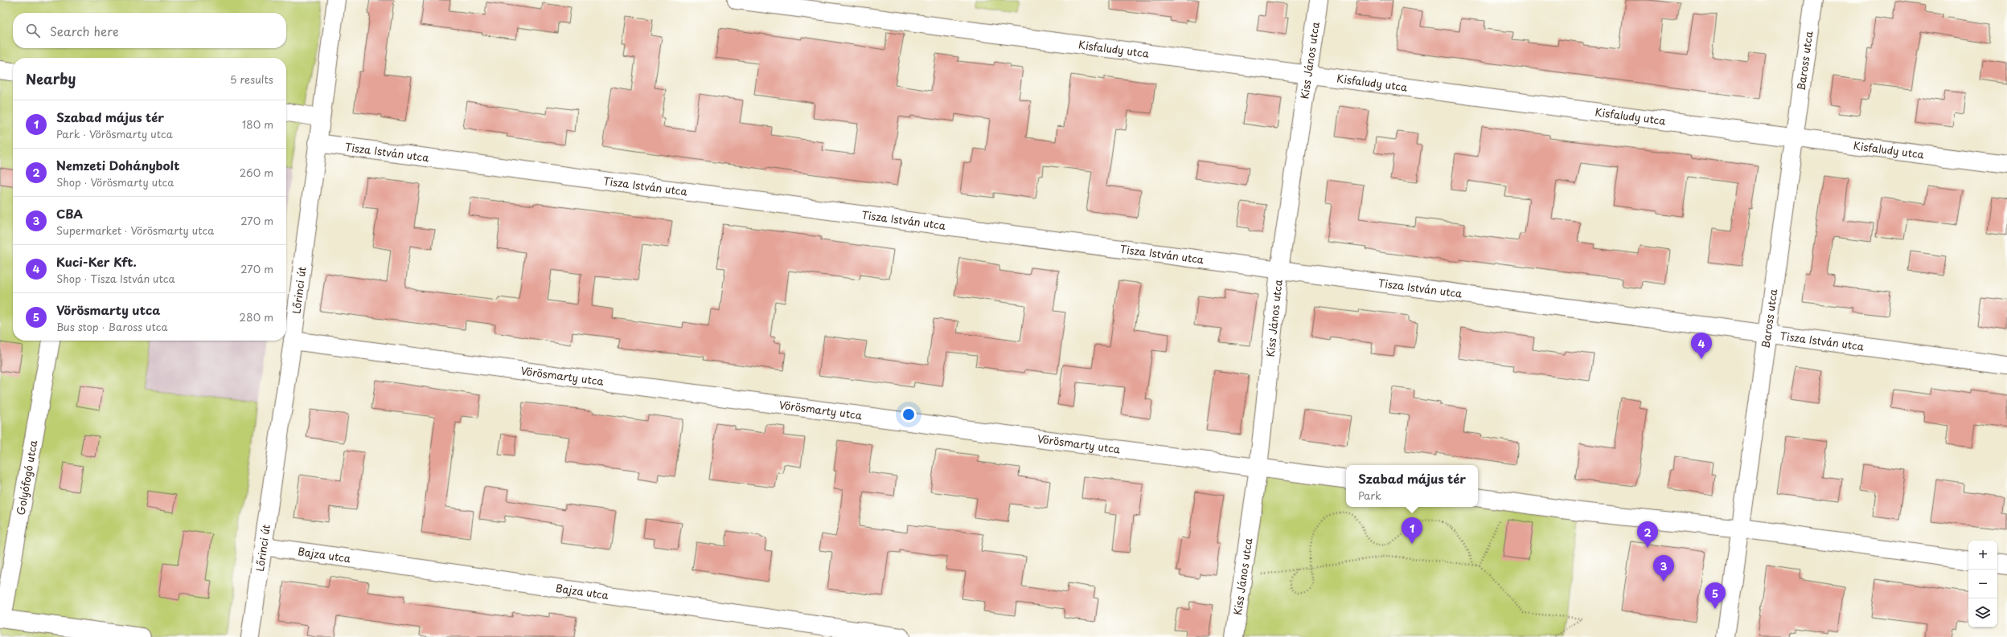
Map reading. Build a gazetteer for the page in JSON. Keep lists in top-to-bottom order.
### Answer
{
  "streets": {
    "street": [
      "Kisfaludy utca",
      "Kiss János utca",
      "Baross utca",
      "Tisza István utca",
      "Lőrinci út",
      "Vörösmarty utca",
      "Golyófogó utca",
      "Bajza utca"
    ]
  },
  "crossings": [
    ["Kisfaludy utca", "Kiss János utca"],
    ["Kisfaludy utca", "Baross utca"],
    ["Kiss János utca", "Tisza István utca"],
    ["Kiss János utca", "Vörösmarty utca"],
    ["Baross utca", "Tisza István utca"],
    ["Tisza István utca", "Lőrinci út"],
    ["Lőrinci út", "Vörösmarty utca"],
    ["Lőrinci út", "Bajza utca"]
  ],
  "page": {
    "search": "Search here",
    "heading": ["Nearby", "5 results"],
    "list": [
      {
        "mark": "1",
        "name": "Szabad május tér",
        "note": "Park · Vörösmarty utca",
        "value": "180 m"
      },
      {
        "mark": "2",
        "name": "Nemzeti Dohánybolt",
        "note": "Shop · Vörösmarty utca",
        "value": "260 m"
      },
      {
        "mark": "3",
        "name": "CBA",
        "note": "Supermarket · Vörösmarty utca",
        "value": "270 m"
      },
      {
        "mark": "4",
        "name": "Kuci-Ker Kft.",
        "note": "Shop · Tisza István utca",
        "value": "270 m"
      },
      {
        "mark": "5",
        "name": "Vörösmarty utca",
        "note": "Bus stop · Baross utca",
        "value": "280 m"
      }
    ],
    "pins": [
      "4",
      "1",
      "2",
      "3",
      "5"
    ],
    "popup": ["Szabad május tér", "Park"],
    "map_buttons": ["+", "−"]
  }
}
